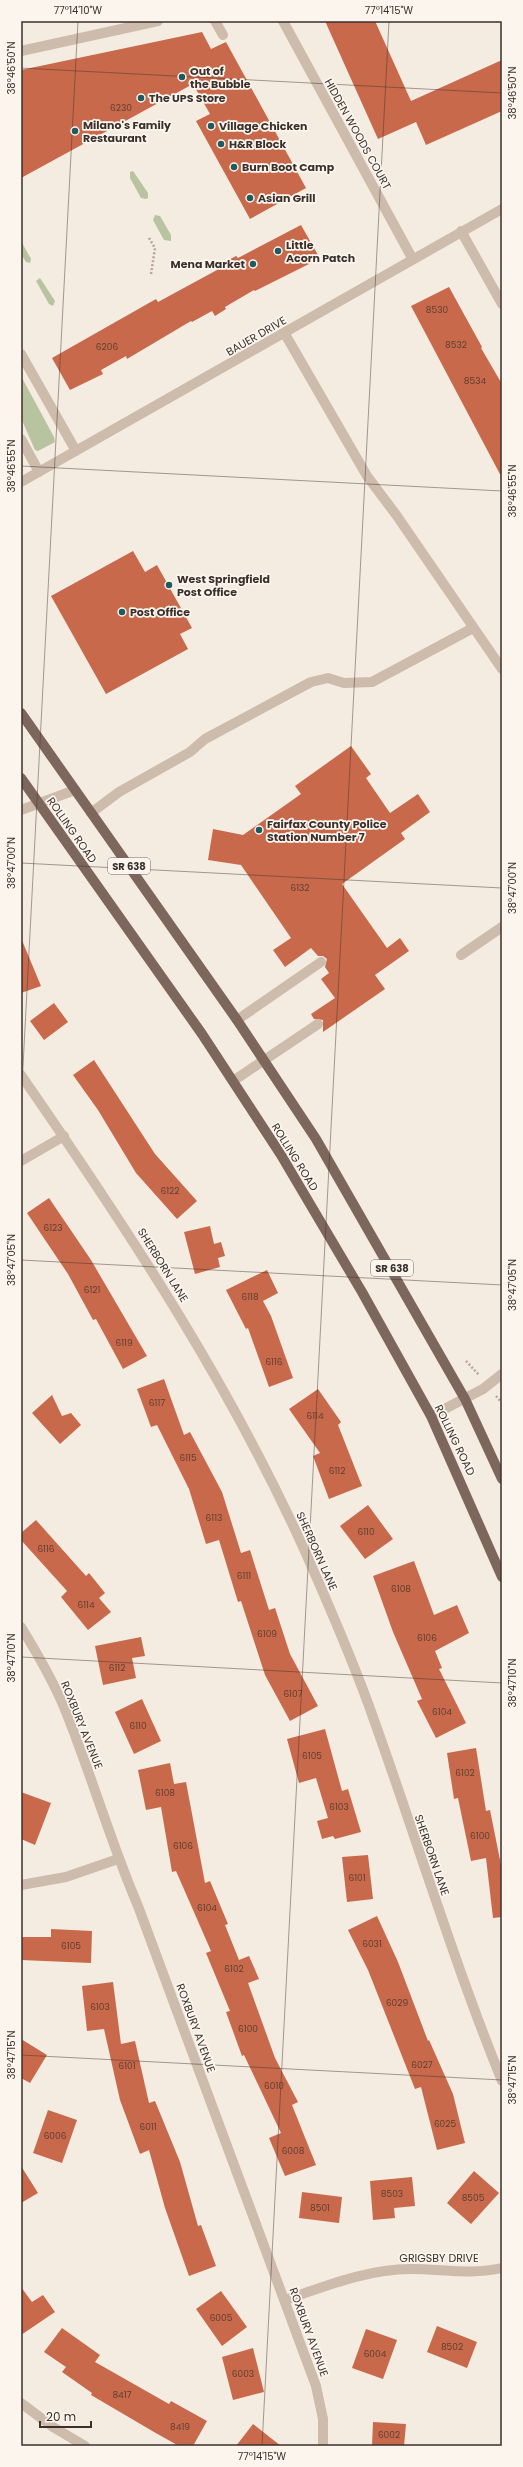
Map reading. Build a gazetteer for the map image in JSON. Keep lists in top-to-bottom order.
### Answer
{
  "streets": {
    "main road": ["ROLLING ROAD", "SR 638"],
    "street": [
      "HIDDEN WOODS COURT",
      "BAUER DRIVE",
      "SHERBORN LANE",
      "ROXBURY AVENUE",
      "GRIGSBY DRIVE"
    ]
  },
  "crossings": [
    ["HIDDEN WOODS COURT", "BAUER DRIVE"],
    ["ROXBURY AVENUE", "GRIGSBY DRIVE"]
  ],
  "places": [
    "Out of the Bubble",
    "The UPS Store",
    "Village Chicken",
    "Milano's Family Restaurant",
    "H&R Block",
    "Burn Boot Camp",
    "Asian Grill",
    "Little Acorn Patch",
    "Mena Market",
    "West Springfield Post Office",
    "Post Office",
    "Fairfax County Police Station Number 7"
  ],
  "house_numbers": [
    "6230",
    "8530",
    "8532",
    "6206",
    "8534",
    "6132",
    "6122",
    "6123",
    "6121",
    "6118",
    "6119",
    "6116",
    "6117",
    "6114",
    "6115",
    "6112",
    "6113",
    "6110",
    "6116",
    "6111",
    "6108",
    "6114",
    "6109",
    "6106",
    "6112",
    "6107",
    "6104",
    "6110",
    "6105",
    "6102",
    "6108",
    "6103",
    "6100",
    "6106",
    "6101",
    "6104",
    "6031",
    "6105",
    "6102",
    "6029",
    "6103",
    "6100",
    "6027",
    "6101",
    "6010",
    "6025",
    "6011",
    "6006",
    "6008",
    "8503",
    "8505",
    "8501",
    "6005",
    "8502",
    "6004",
    "6003",
    "8417",
    "8419",
    "6002"
  ],
  "scale_bar": "20 m",
  "coordinates": [
    "77°14'10\"W",
    "77°14'15\"W",
    "38°46'50\"N",
    "38°46'55\"N",
    "38°47'00\"N",
    "38°47'05\"N",
    "38°47'10\"N",
    "38°47'15\"N"
  ]
}
